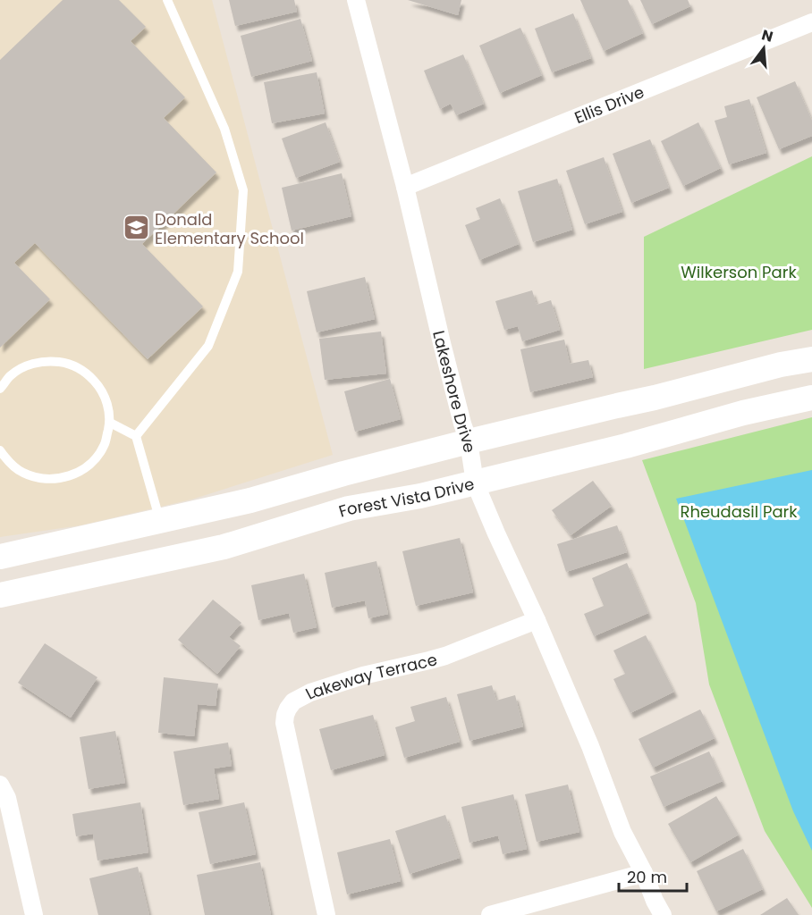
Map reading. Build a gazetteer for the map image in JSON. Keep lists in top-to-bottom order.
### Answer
{
  "streets": {
    "main road": ["Forest Vista Drive"],
    "street": ["Ellis Drive", "Lakeshore Drive", "Lakeway Terrace"]
  },
  "crossings": [
    ["Ellis Drive", "Lakeshore Drive"],
    ["Lakeshore Drive", "Forest Vista Drive"],
    ["Lakeshore Drive", "Lakeway Terrace"]
  ],
  "parks": ["Wilkerson Park", "Rheudasil Park"],
  "places": {
    "school or university": ["Donald Elementary School"]
  },
  "scale_bar": "20 m",
  "north": "top"
}
